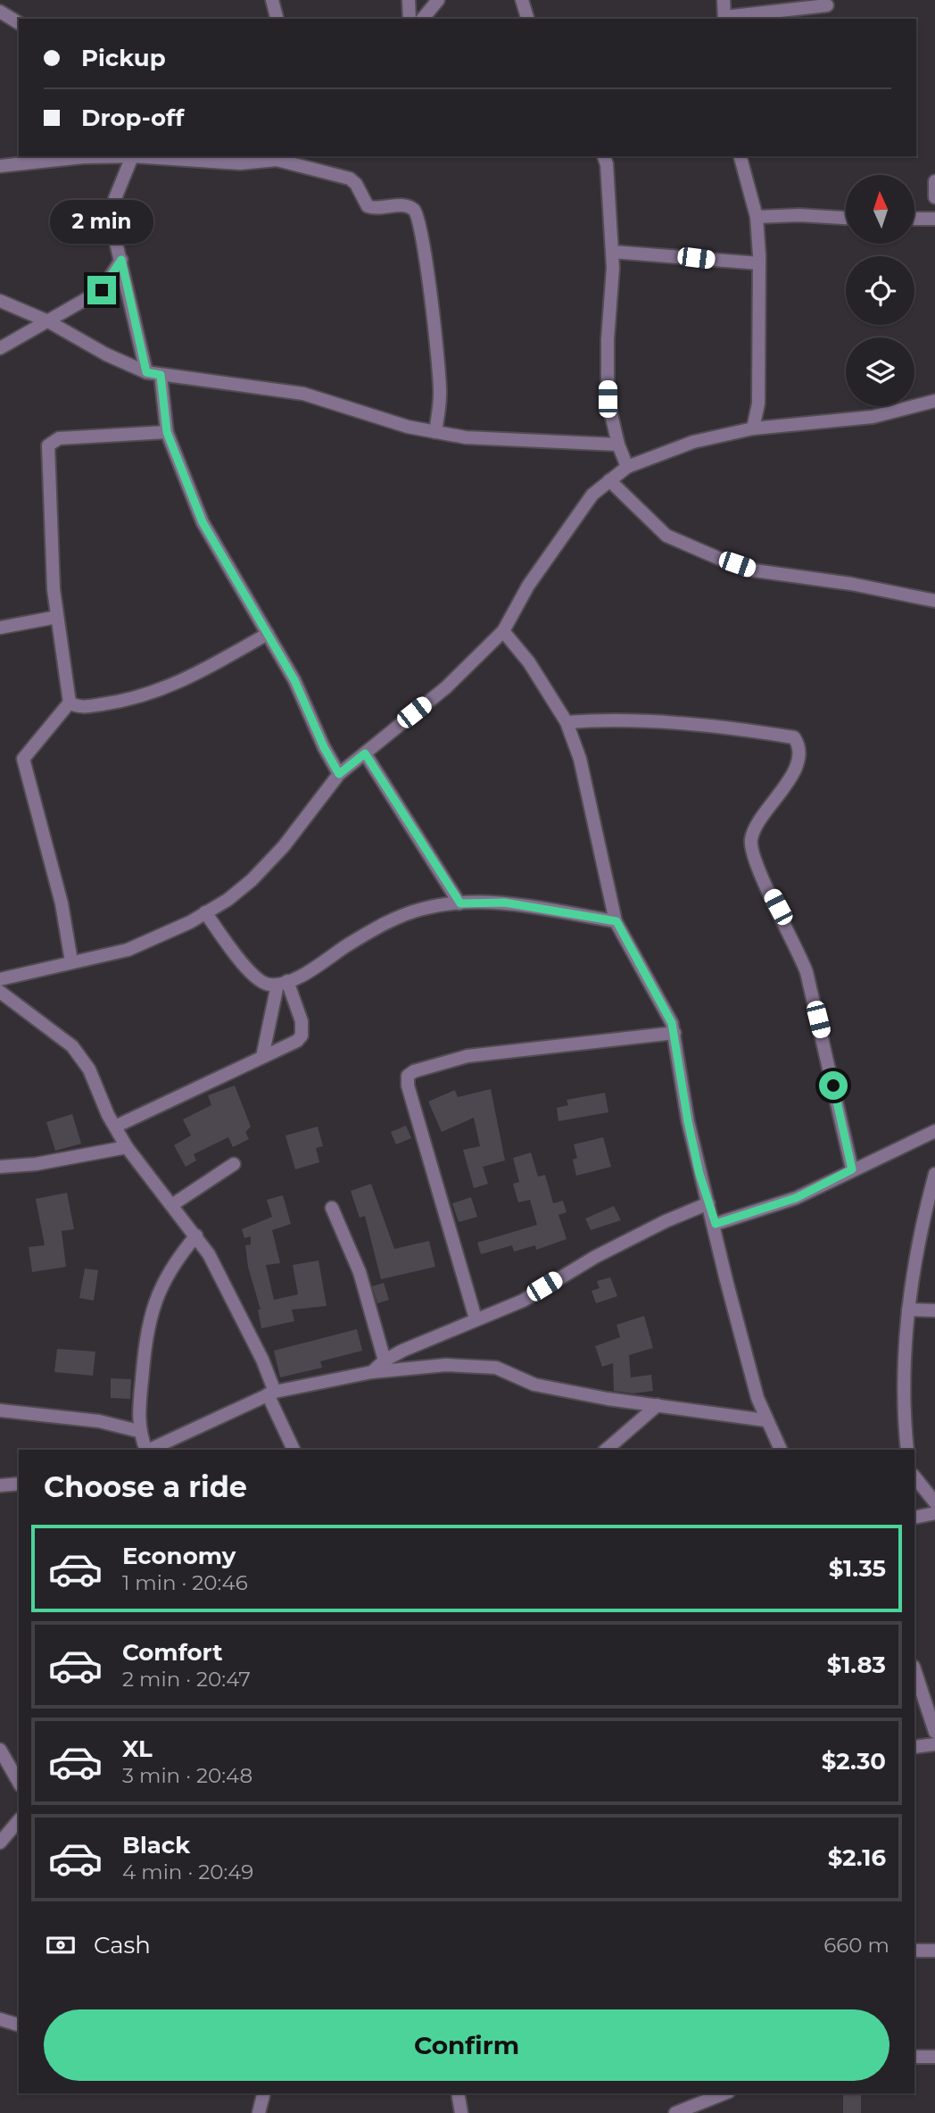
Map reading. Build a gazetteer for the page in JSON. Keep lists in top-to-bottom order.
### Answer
{
  "north": "top",
  "page": {
    "banner": ["Pickup", "Drop-off"],
    "bubble": "2 min",
    "heading": "Choose a ride",
    "list": [
      {
        "name": "Economy",
        "note": "1 min · 20:46",
        "value": "$1.35"
      },
      {
        "name": "Comfort",
        "note": "2 min · 20:47",
        "value": "$1.83"
      },
      {
        "name": "XL",
        "note": "3 min · 20:48",
        "value": "$2.30"
      },
      {
        "name": "Black",
        "note": "4 min · 20:49",
        "value": "$2.16"
      }
    ],
    "pay": ["Cash", "660 m"],
    "buttons": "Confirm"
  }
}
